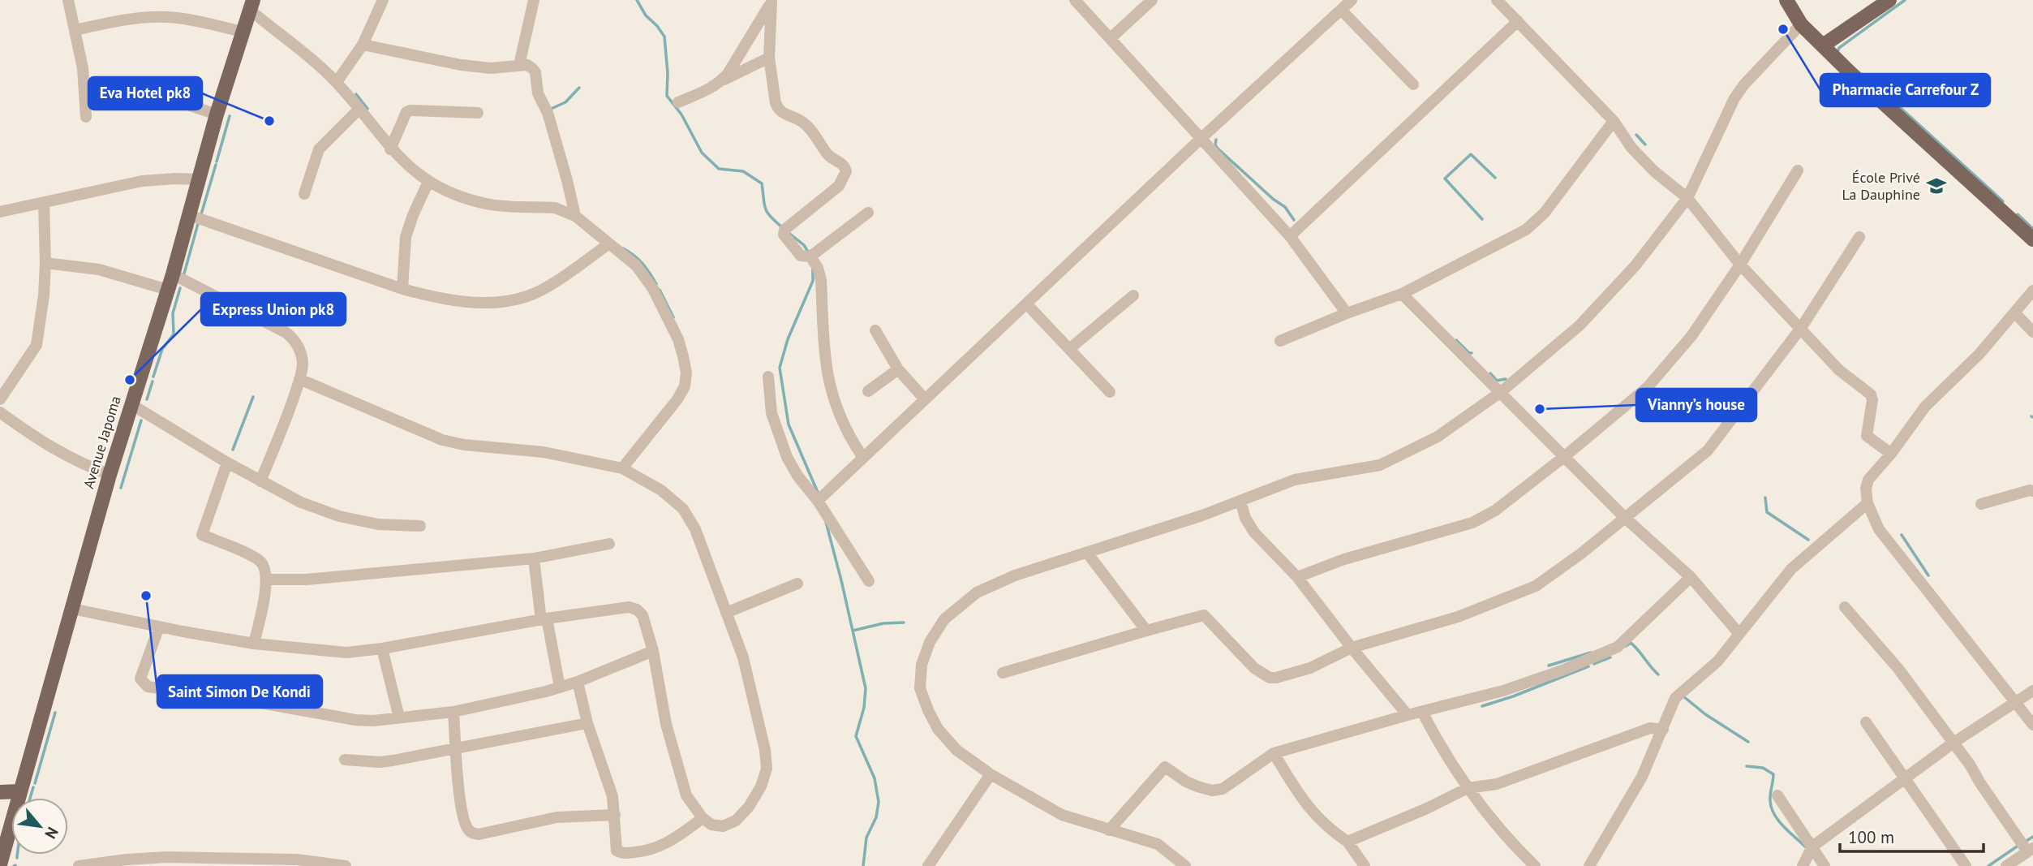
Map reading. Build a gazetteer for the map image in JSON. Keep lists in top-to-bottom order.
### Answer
{
  "streets": {
    "main road": ["Avenue Japoma"]
  },
  "places": {
    "other": [
      "Pharmacie Carrefour Z",
      "Eva Hotel pk8",
      "Express Union pk8",
      "Vianny’s house",
      "Saint Simon De Kondi"
    ],
    "school or university": ["École Privé La Dauphine"]
  },
  "scale_bar": "100 m",
  "north": "bottom right"
}
